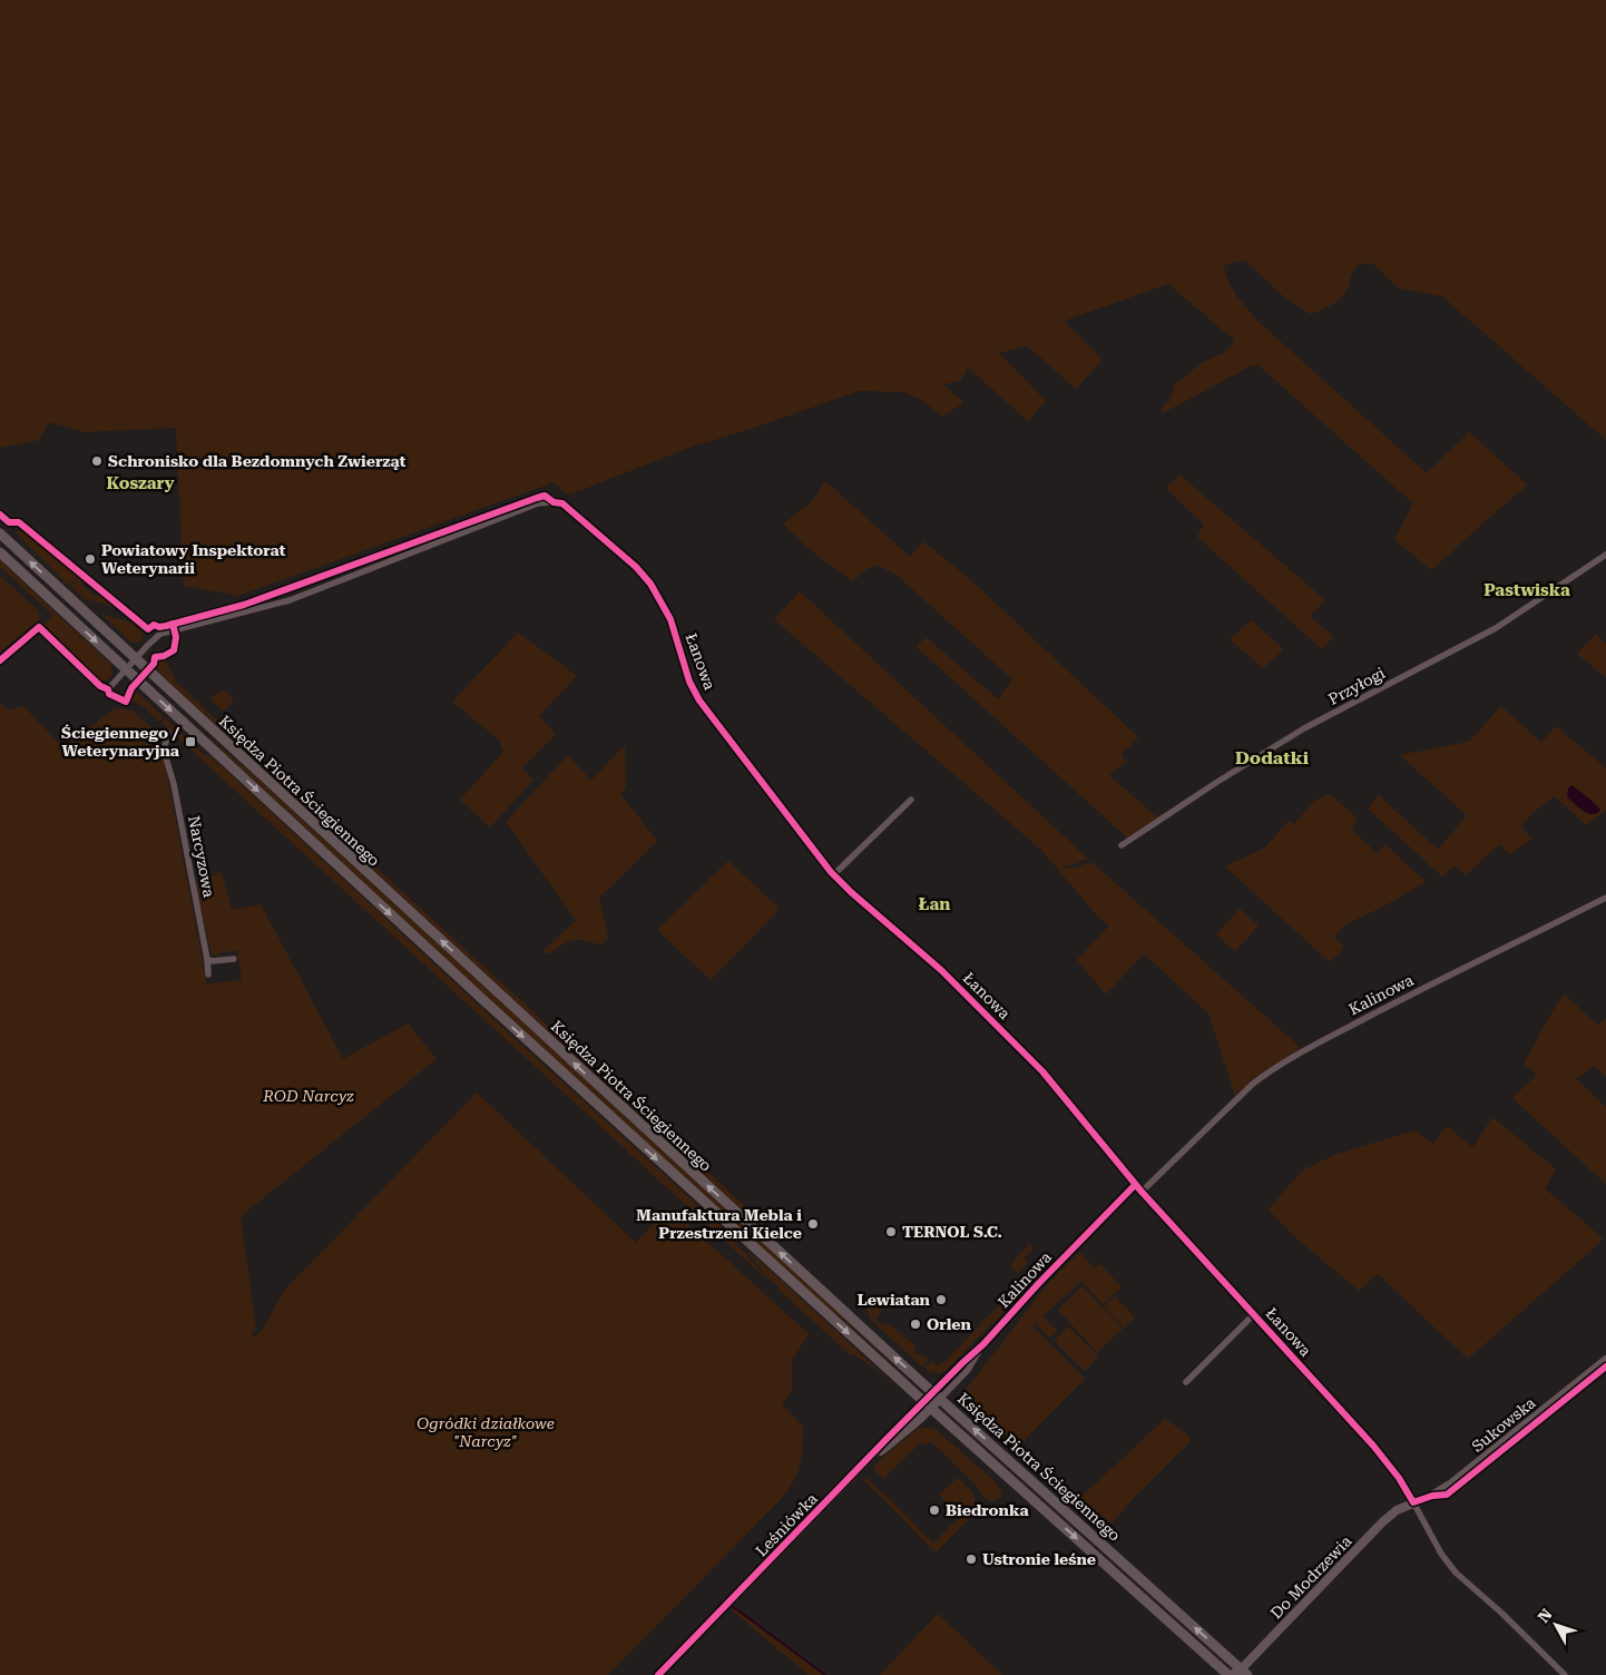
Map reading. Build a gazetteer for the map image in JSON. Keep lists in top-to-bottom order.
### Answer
{
  "streets": {
    "main road": ["Księdza Piotra Ściegiennego"],
    "street": [
      "Łanowa",
      "Przyłogi",
      "Narcyzowa",
      "Kalinowa",
      "Sukowska",
      "Leśniówka",
      "Do Modrzewia"
    ]
  },
  "crossings": [
    ["Łanowa", "Księdza Piotra Ściegiennego"],
    ["Łanowa", "Kalinowa"],
    ["Łanowa", "Sukowska"],
    ["Łanowa", "Do Modrzewia"],
    ["Księdza Piotra Ściegiennego", "Kalinowa"],
    ["Księdza Piotra Ściegiennego", "Leśniówka"],
    ["Księdza Piotra Ściegiennego", "Do Modrzewia"],
    ["Kalinowa", "Leśniówka"],
    ["Sukowska", "Do Modrzewia"]
  ],
  "districts": [
    "Koszary",
    "Pastwiska",
    "Dodatki",
    "Łan"
  ],
  "parks": ["ROD Narcyz", "Ogródki działkowe \"Narcyz\""],
  "places": {
    "other": [
      "Schronisko dla Bezdomnych Zwierząt",
      "Powiatowy Inspektorat Weterynarii",
      "Manufaktura Mebla i Przestrzeni Kielce",
      "TERNOL S.C.",
      "Lewiatan",
      "Orlen",
      "Biedronka",
      "Ustronie leśne"
    ],
    "transit": ["Ściegiennego / Weterynaryjna"]
  },
  "north": "top left"
}
